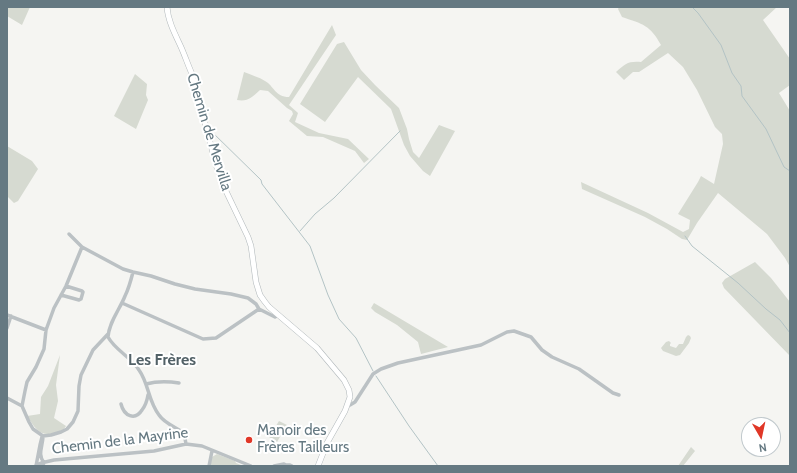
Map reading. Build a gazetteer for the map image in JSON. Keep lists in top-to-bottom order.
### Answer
{
  "streets": {
    "street": ["Chemin de Mervilla", "Chemin de la Mayrine"]
  },
  "districts": ["Les Frères"],
  "places": ["Manoir des Frères Tailleurs"],
  "north": "bottom"
}
